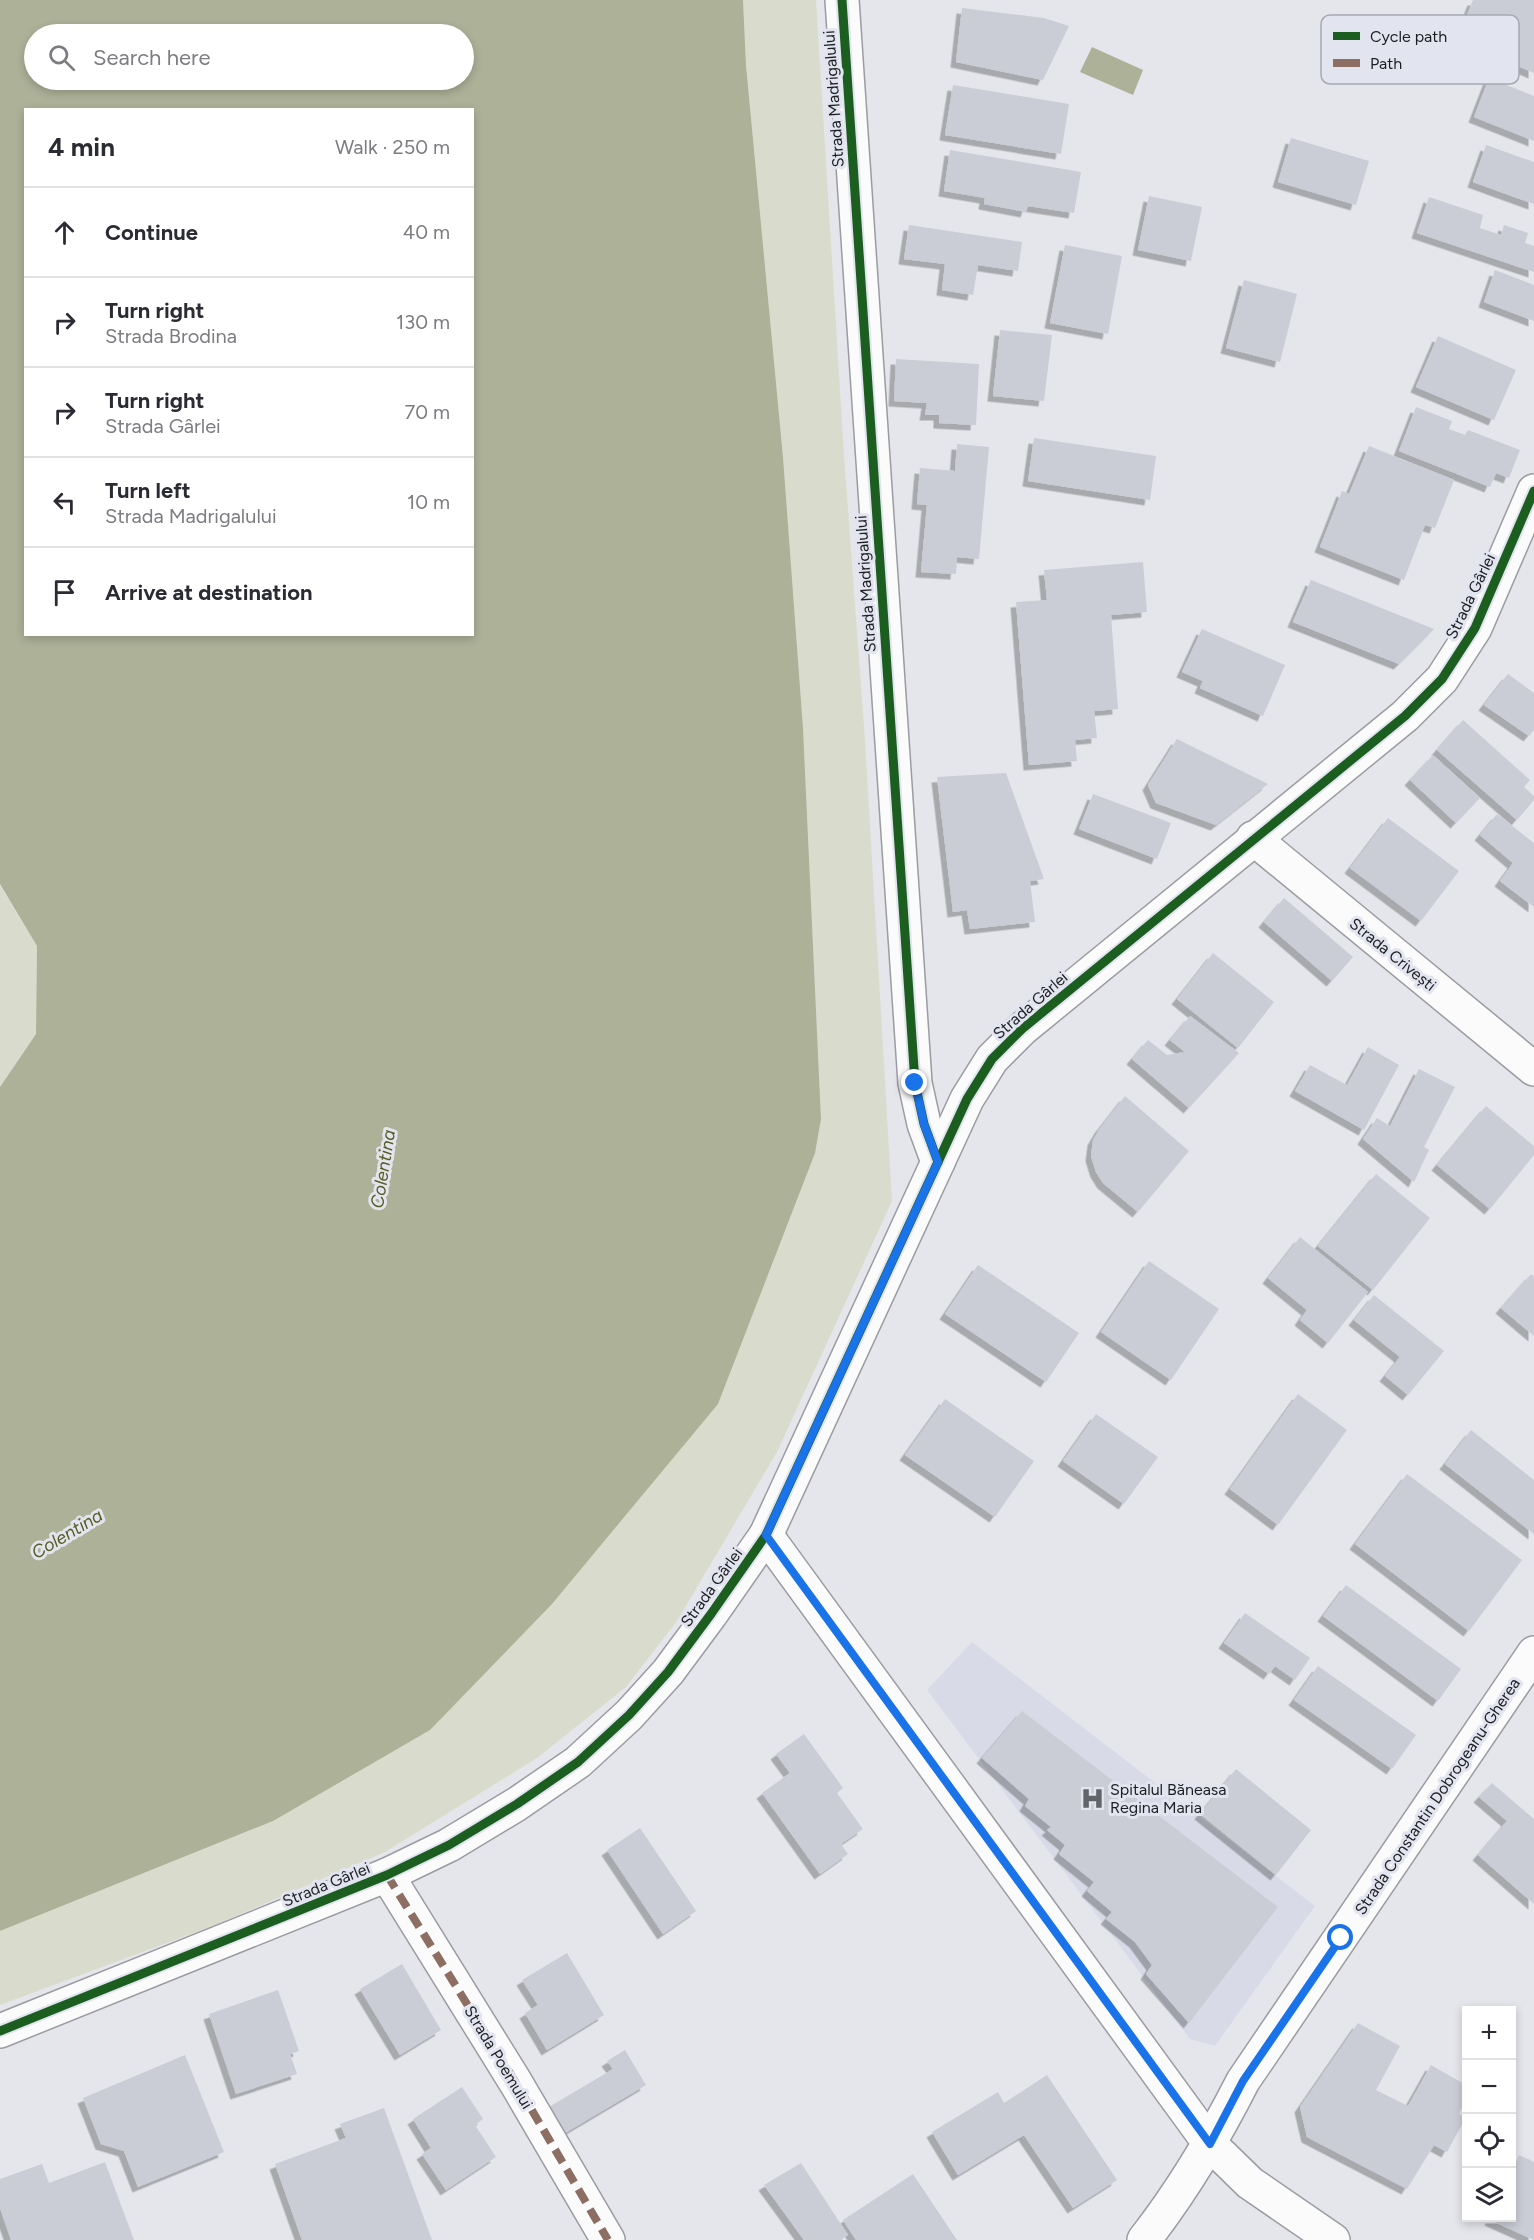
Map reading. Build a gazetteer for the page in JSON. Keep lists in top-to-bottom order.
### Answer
{
  "streets": {
    "street": [
      "Strada Madrigalului",
      "Strada Gârlei",
      "Strada Crivești",
      "Strada Constantin Dobrogeanu-Gherea",
      "Strada Poemului"
    ]
  },
  "crossings": [
    ["Strada Madrigalului", "Strada Gârlei"],
    ["Strada Gârlei", "Strada Crivești"],
    ["Strada Gârlei", "Strada Poemului"]
  ],
  "water": ["Colentina"],
  "places": {
    "hospital": ["Spitalul Băneasa Regina Maria"]
  },
  "legend": ["Cycle path", "Path"],
  "page": {
    "search": "Search here",
    "heading": ["4 min", "Walk · 250 m"],
    "list": [
      ["Continue", "40 m"],
      ["Turn right", "Strada Brodina", "130 m"],
      ["Turn right", "Strada Gârlei", "70 m"],
      ["Turn left", "Strada Madrigalului", "10 m"],
      "Arrive at destination"
    ],
    "map_buttons": ["+", "−"]
  }
}
